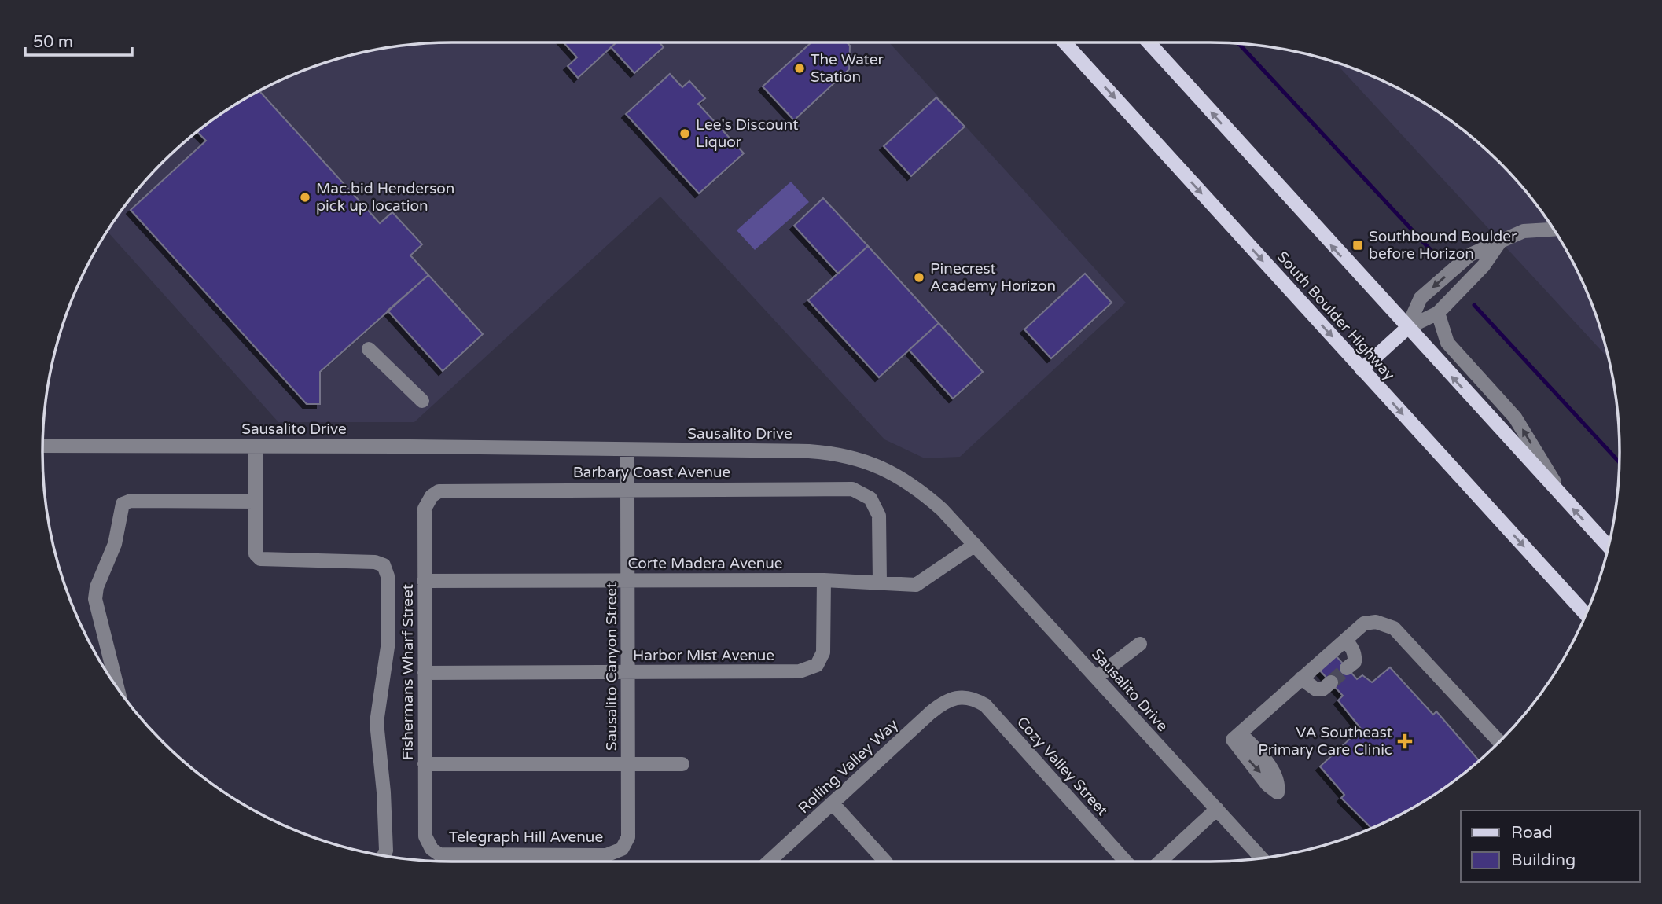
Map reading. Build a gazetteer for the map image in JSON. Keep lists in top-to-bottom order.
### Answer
{
  "streets": {
    "main road": ["South Boulder Highway"],
    "street": [
      "Sausalito Drive",
      "Barbary Coast Avenue",
      "Corte Madera Avenue",
      "Harbor Mist Avenue",
      "Sausalito Canyon Street",
      "Fishermans Wharf Street",
      "Rolling Valley Way",
      "Cozy Valley Street",
      "Telegraph Hill Avenue"
    ]
  },
  "crossings": [
    ["Sausalito Drive", "Corte Madera Avenue"],
    ["Sausalito Drive", "Sausalito Canyon Street"],
    ["Barbary Coast Avenue", "Corte Madera Avenue"],
    ["Barbary Coast Avenue", "Sausalito Canyon Street"],
    ["Barbary Coast Avenue", "Fishermans Wharf Street"],
    ["Corte Madera Avenue", "Harbor Mist Avenue"],
    ["Corte Madera Avenue", "Sausalito Canyon Street"],
    ["Corte Madera Avenue", "Fishermans Wharf Street"],
    ["Harbor Mist Avenue", "Sausalito Canyon Street"],
    ["Harbor Mist Avenue", "Fishermans Wharf Street"],
    ["Sausalito Canyon Street", "Telegraph Hill Avenue"],
    ["Fishermans Wharf Street", "Telegraph Hill Avenue"],
    ["Rolling Valley Way", "Cozy Valley Street"]
  ],
  "places": {
    "other": [
      "The Water Station",
      "Lee's Discount Liquor",
      "Mac.bid Henderson pick up location",
      "Pinecrest Academy Horizon"
    ],
    "transit": ["Southbound Boulder before Horizon"],
    "health": ["VA Southeast Primary Care Clinic"]
  },
  "legend": ["Road", "Building"],
  "scale_bar": "50 m"
}
